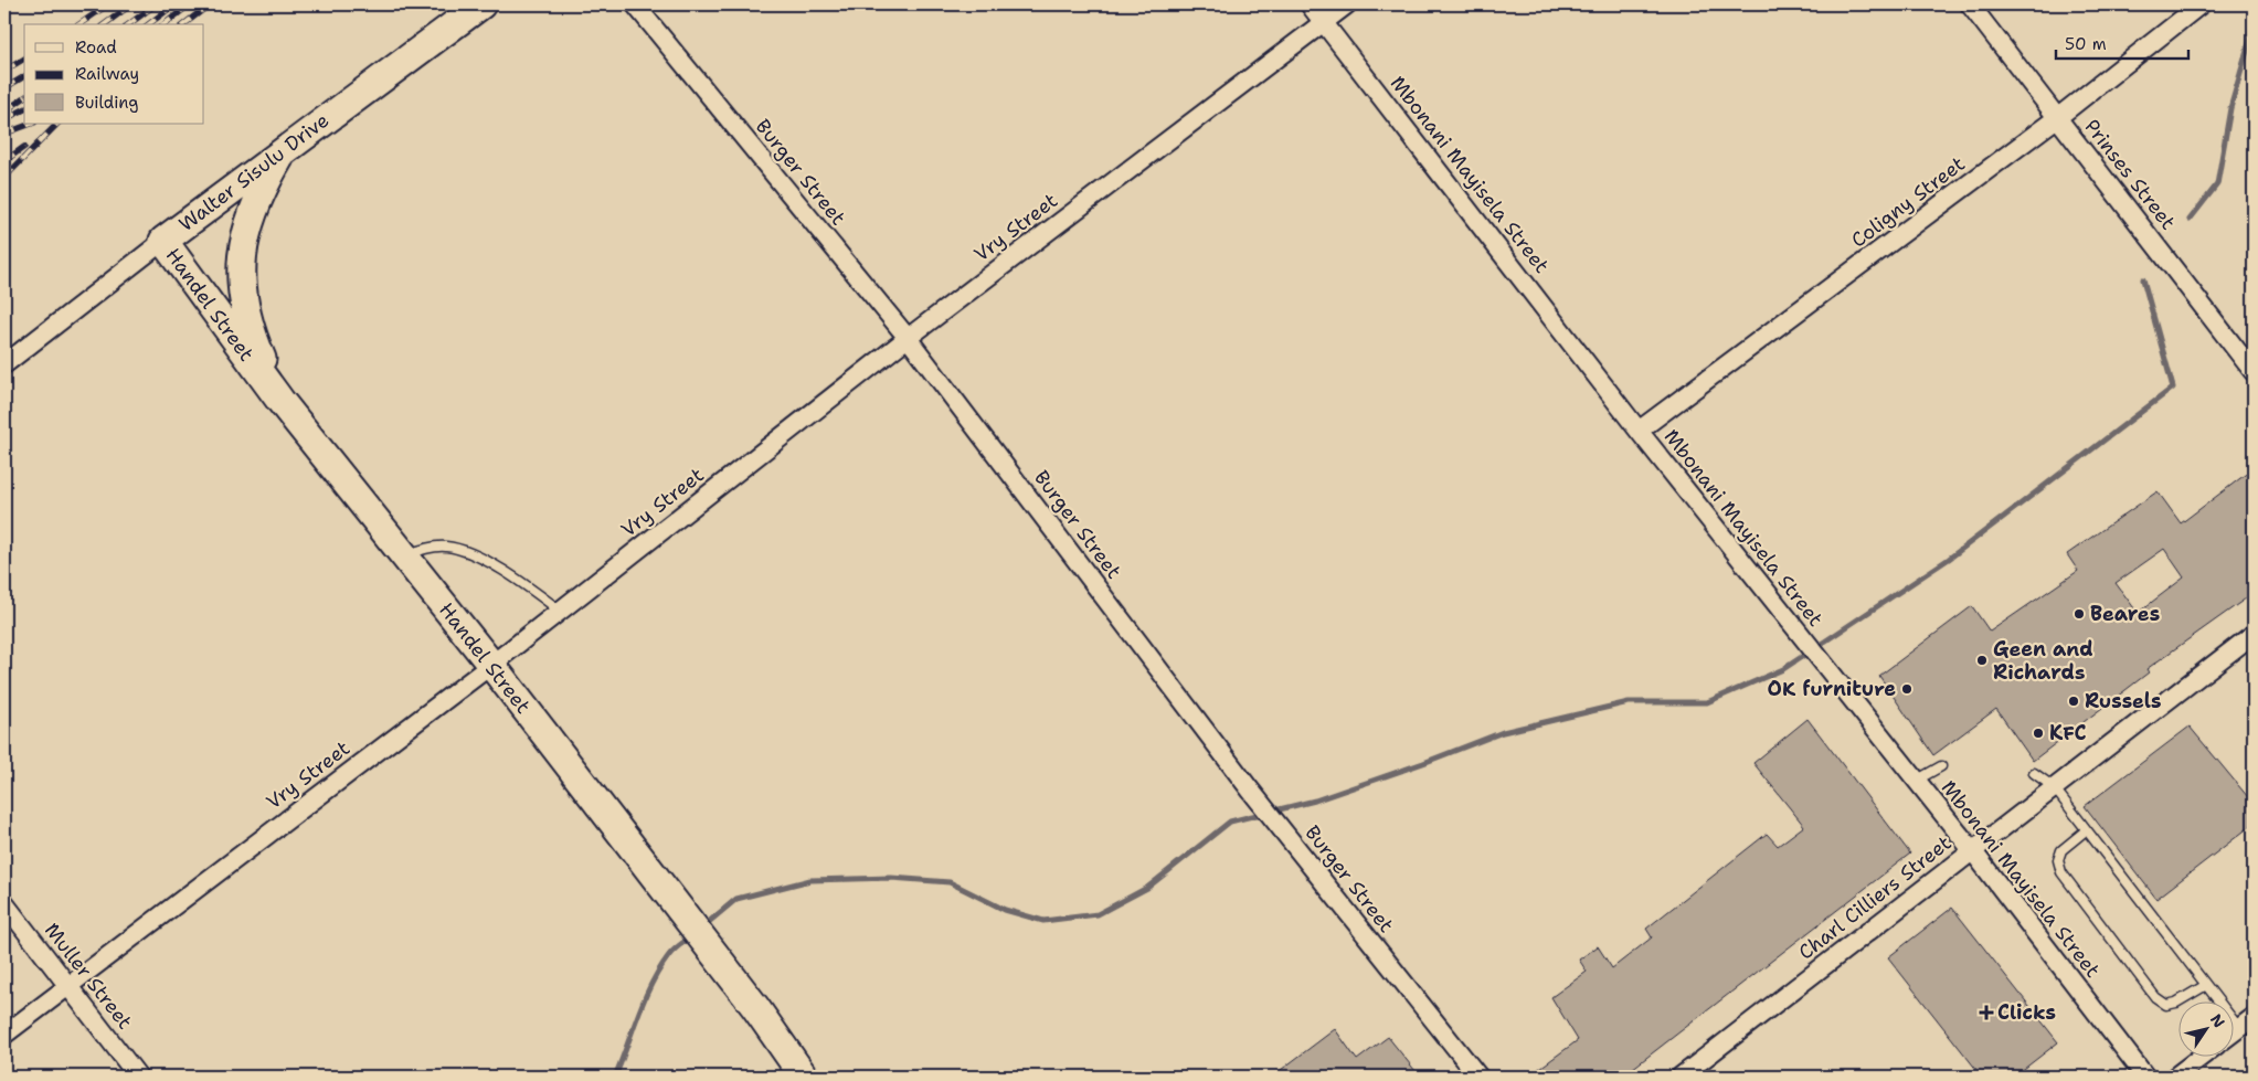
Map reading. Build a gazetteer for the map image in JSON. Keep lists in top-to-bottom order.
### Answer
{
  "streets": {
    "main road": ["Walter Sisulu Drive", "Handel Street"],
    "street": [
      "Burger Street",
      "Mbonani Mayisela Street",
      "Prinses Street",
      "Coligny Street",
      "Vry Street",
      "Charl Cilliers Street",
      "Muller Street"
    ]
  },
  "crossings": [
    ["Walter Sisulu Drive", "Handel Street"],
    ["Burger Street", "Vry Street"],
    ["Mbonani Mayisela Street", "Coligny Street"],
    ["Mbonani Mayisela Street", "Vry Street"],
    ["Mbonani Mayisela Street", "Charl Cilliers Street"],
    ["Prinses Street", "Coligny Street"],
    ["Vry Street", "Handel Street"],
    ["Vry Street", "Muller Street"]
  ],
  "places": {
    "other": [
      "Beares",
      "Geen and Richards",
      "OK furniture",
      "Russels",
      "KFC"
    ],
    "health": ["Clicks"]
  },
  "legend": ["Road", "Railway", "Building"],
  "scale_bar": "50 m",
  "north": "top right"
}
